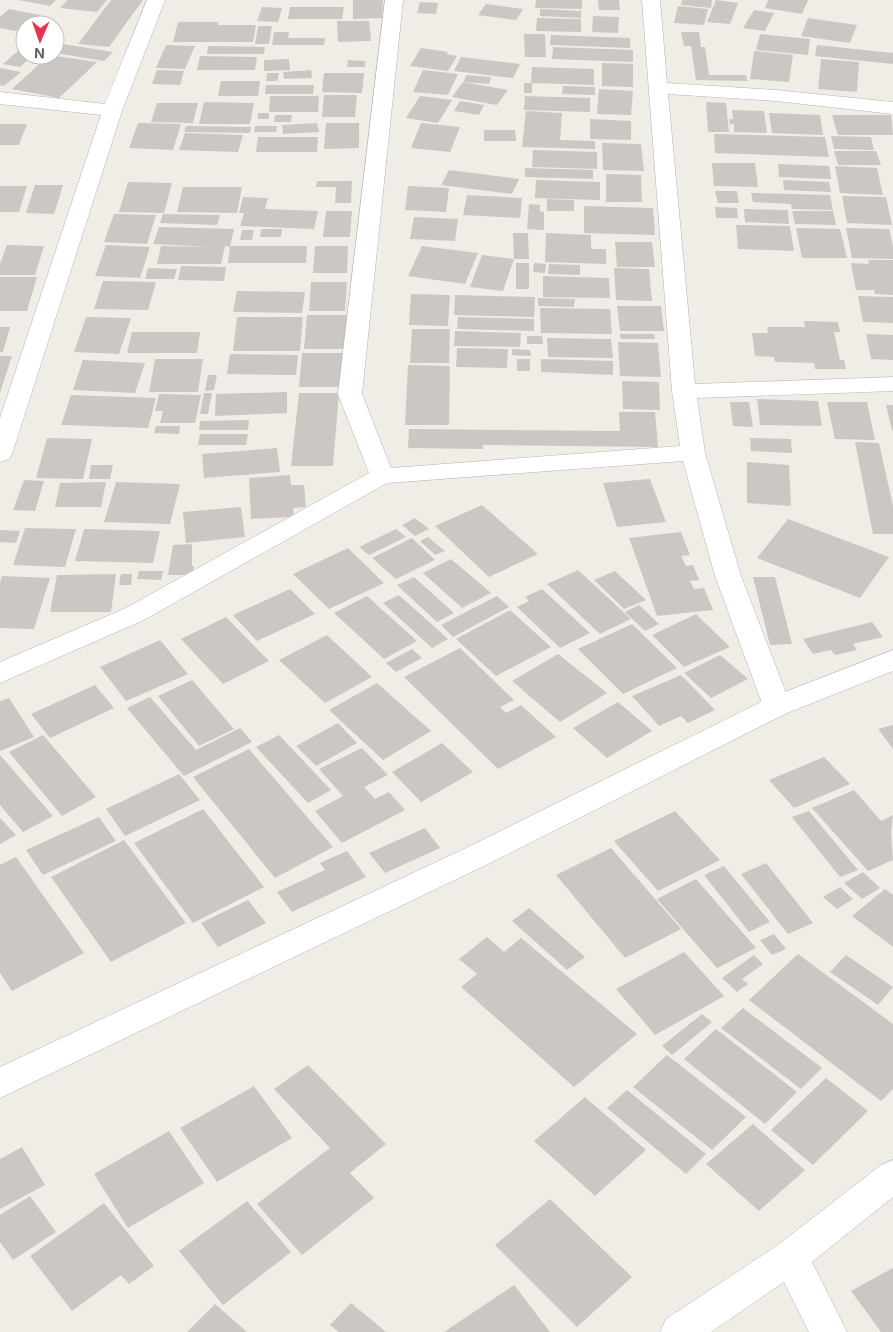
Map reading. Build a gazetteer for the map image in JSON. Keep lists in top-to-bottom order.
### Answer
{
  "north": "bottom"
}
